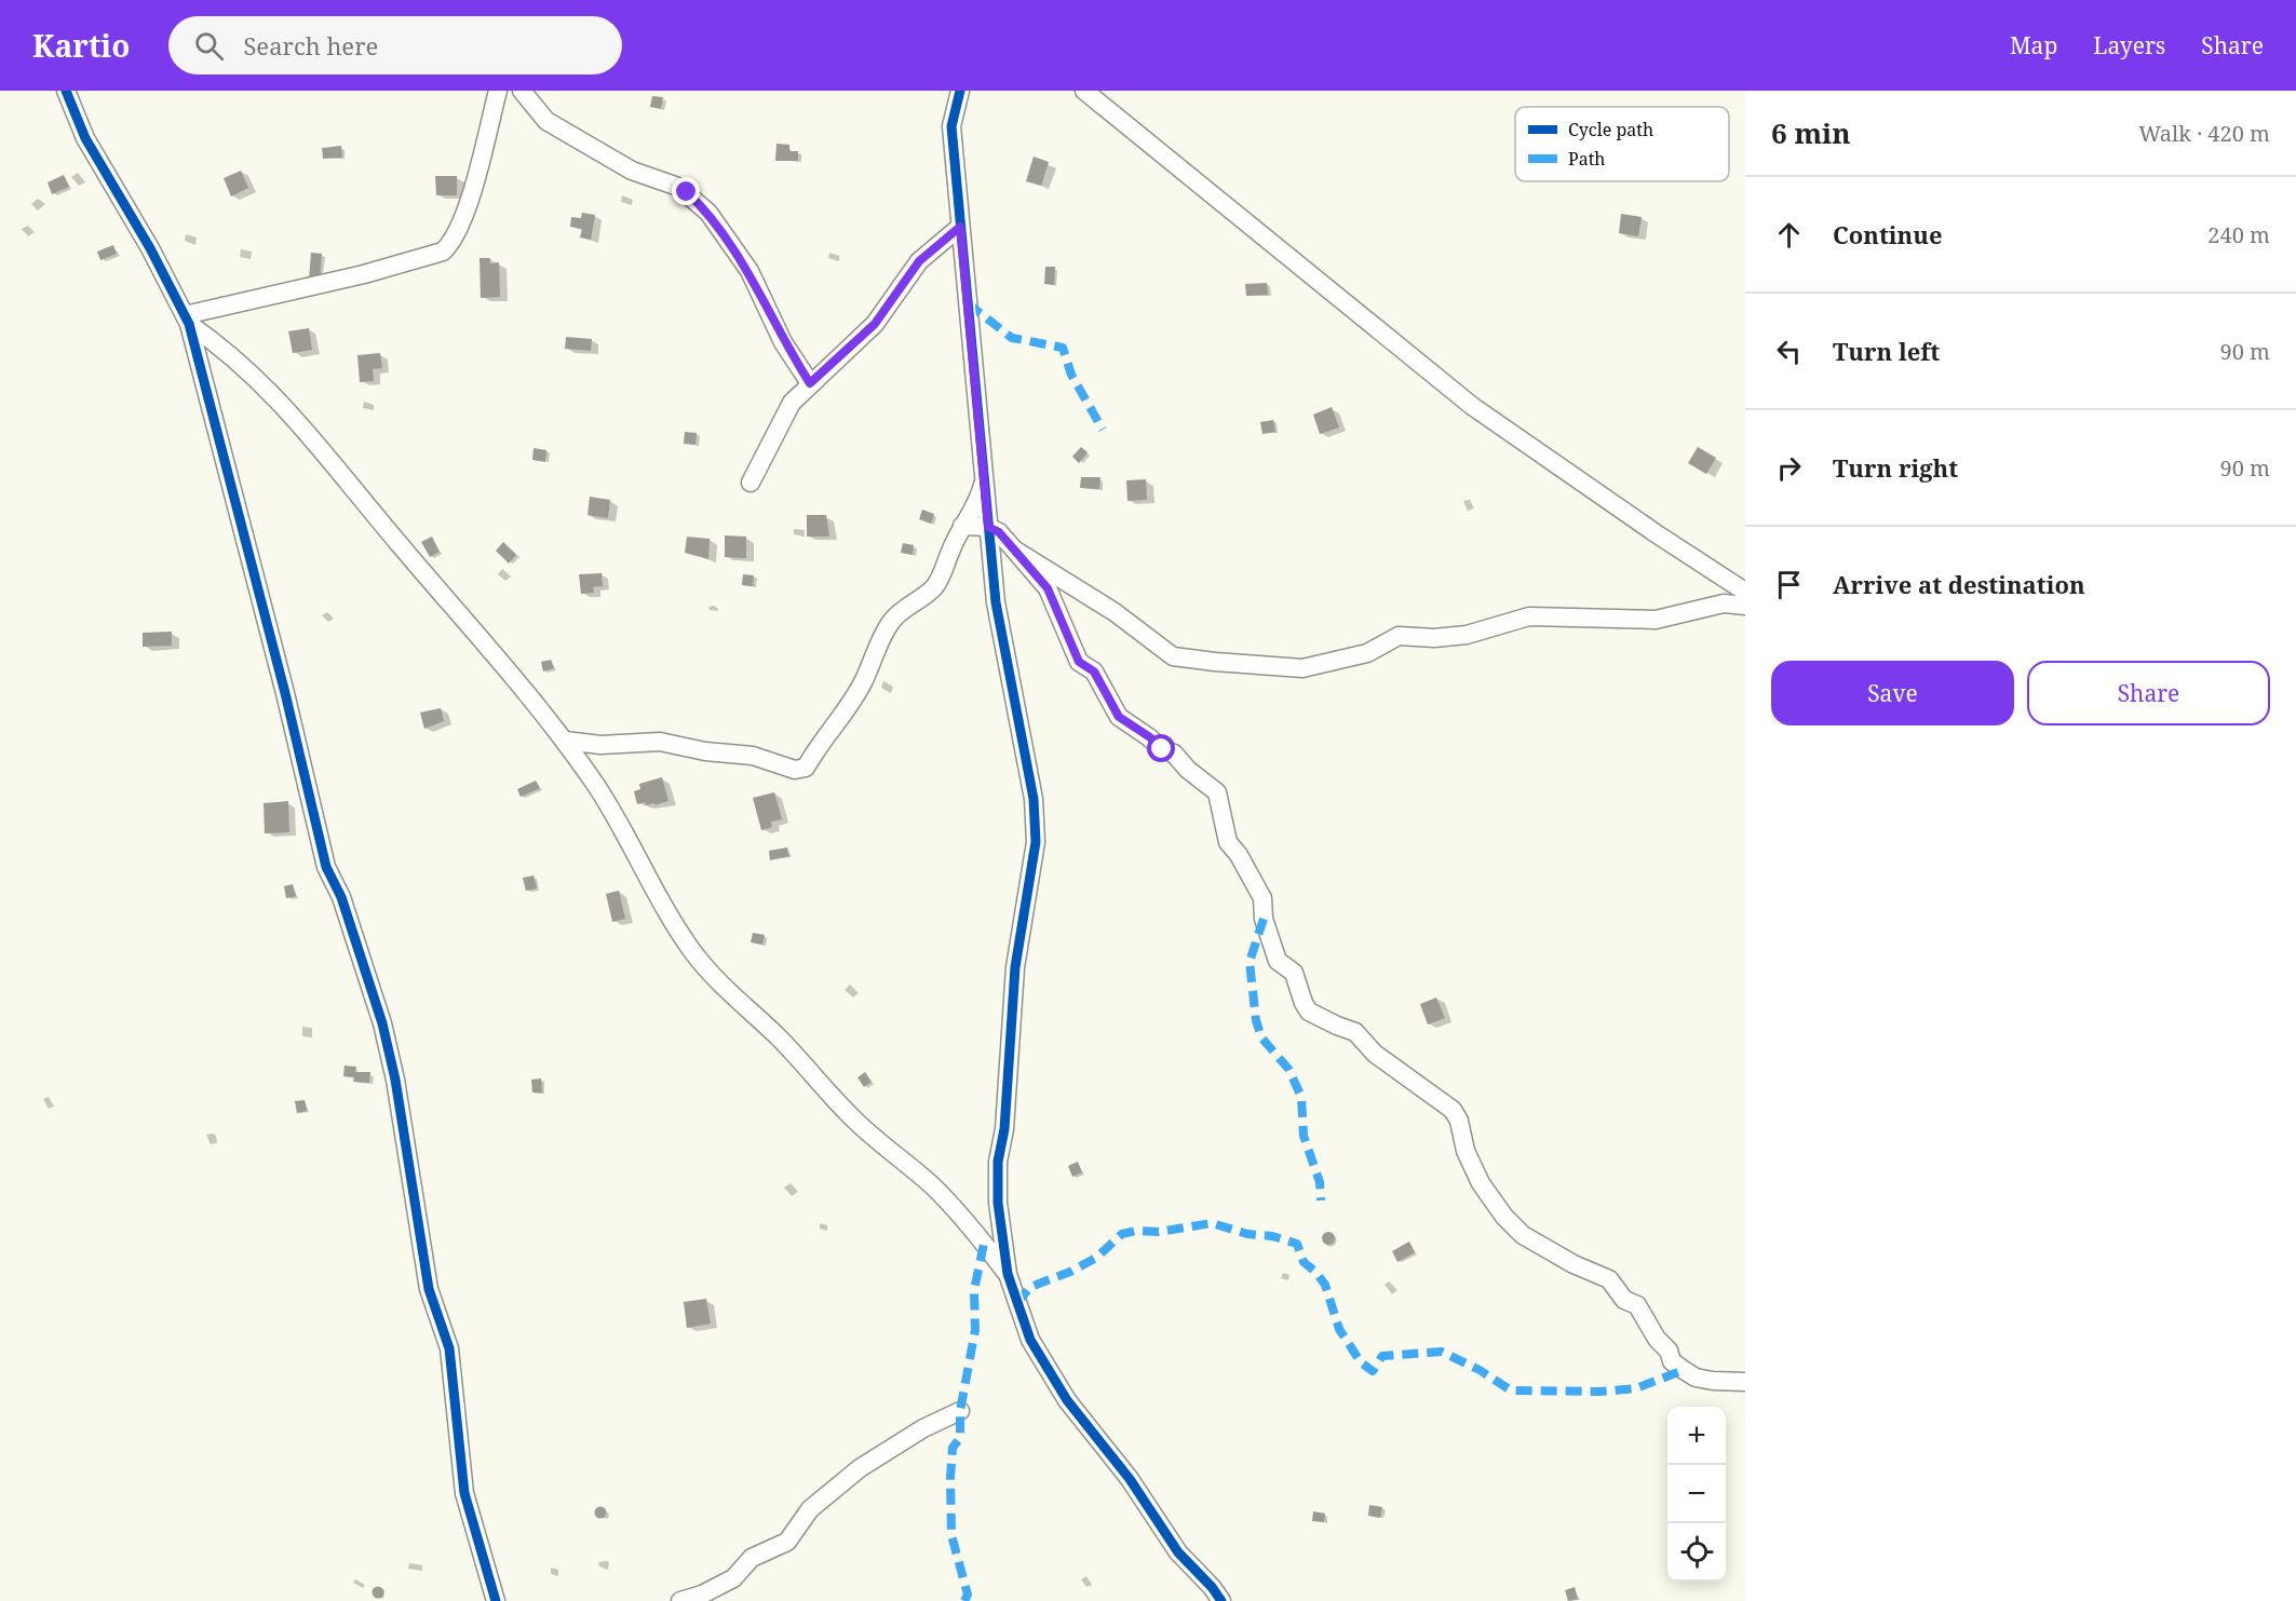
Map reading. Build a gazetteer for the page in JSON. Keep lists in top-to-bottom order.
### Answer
{
  "legend": ["Cycle path", "Path"],
  "page": {
    "header": "Kartio",
    "search": "Search here",
    "nav": ["Map", "Layers", "Share"],
    "heading": ["6 min", "Walk · 420 m"],
    "list": [
      ["Continue", "240 m"],
      ["Turn left", "90 m"],
      ["Turn right", "90 m"],
      "Arrive at destination"
    ],
    "buttons": ["Save", "Share"],
    "map_buttons": ["+", "−"]
  }
}
